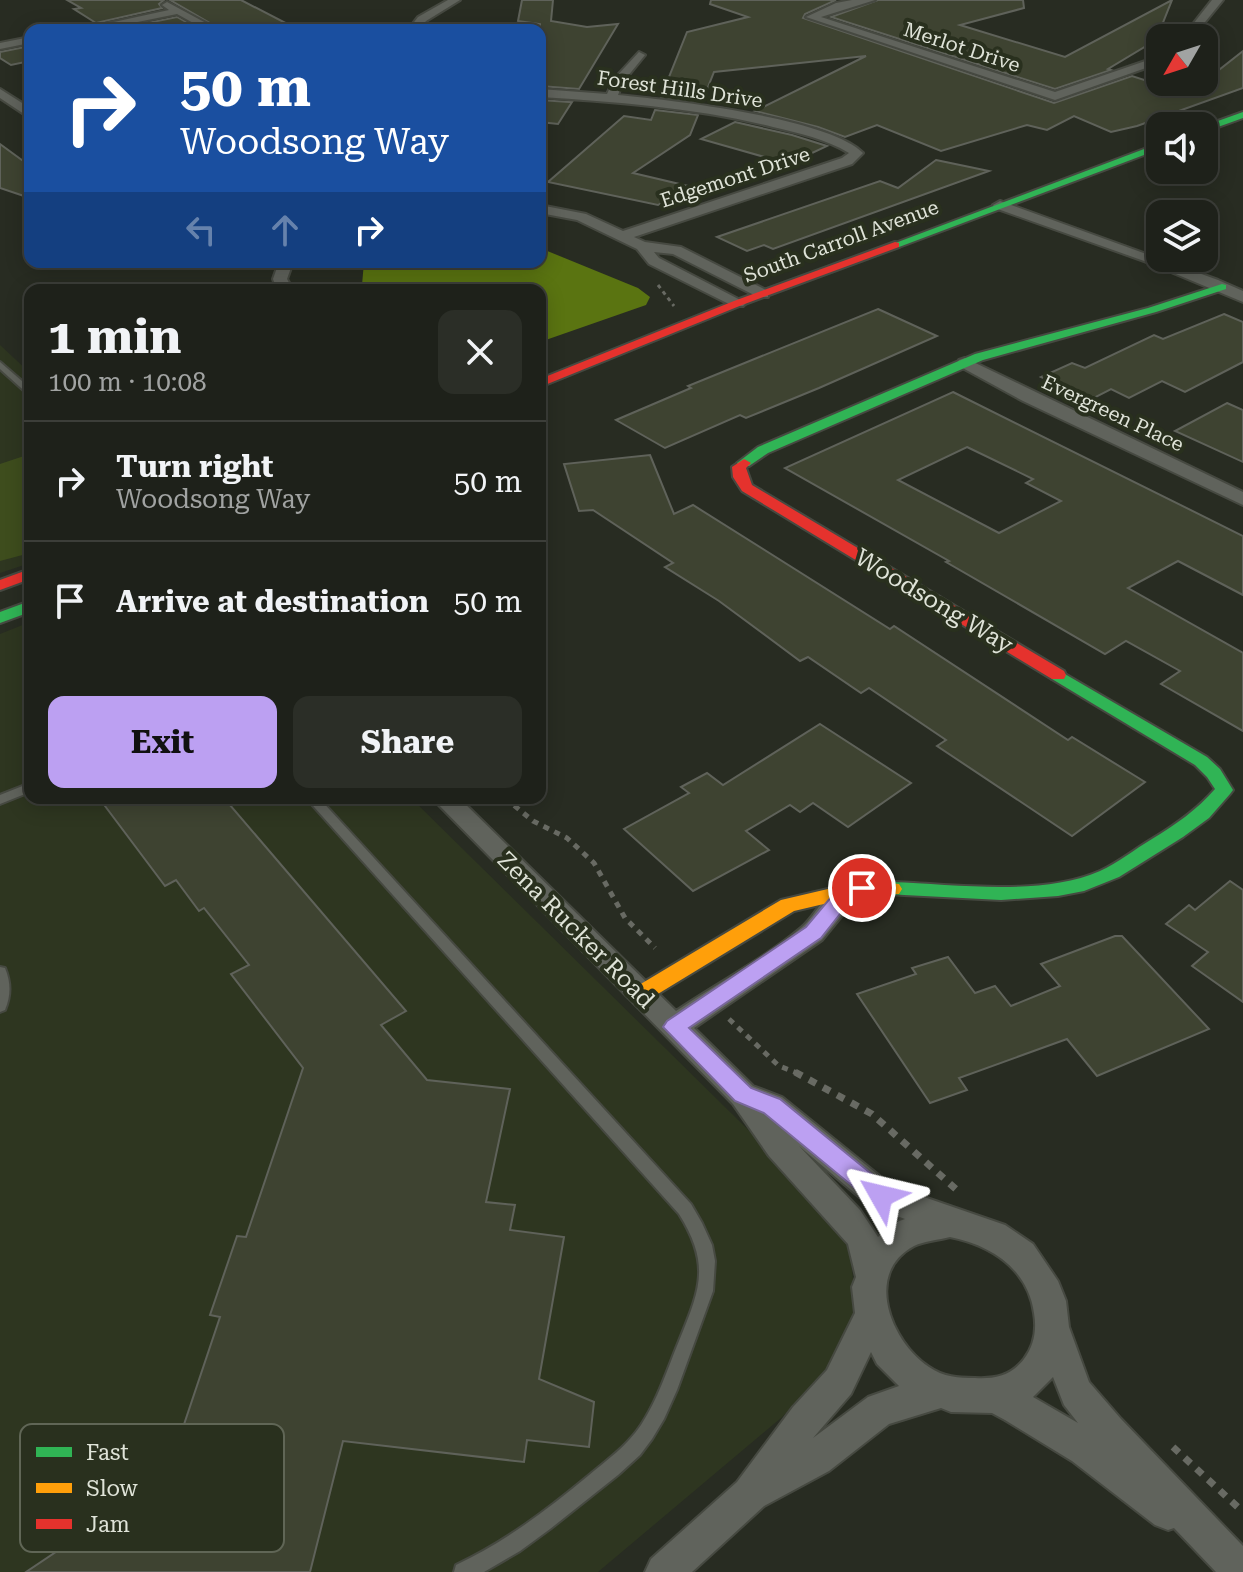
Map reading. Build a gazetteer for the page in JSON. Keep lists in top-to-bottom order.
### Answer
{
  "streets": {
    "street": [
      "Merlot Drive",
      "Forest Hills Drive",
      "Edgemont Drive",
      "South Carroll Avenue",
      "Evergreen Place",
      "Woodsong Way",
      "Zena Rucker Road"
    ]
  },
  "crossings": [
    ["Forest Hills Drive", "Edgemont Drive"],
    ["Evergreen Place", "Woodsong Way"],
    ["Woodsong Way", "Zena Rucker Road"]
  ],
  "legend": ["Fast", "Slow", "Jam"],
  "north": "bottom left",
  "page": {
    "turn": ["50 m", "Woodsong Way"],
    "heading": ["1 min", "100 m · 10:08"],
    "list": [
      {
        "name": "Turn right",
        "note": "Woodsong Way",
        "value": "50 m"
      },
      {
        "name": "Arrive at destination",
        "value": "50 m"
      }
    ],
    "buttons": ["Exit", "Share"]
  }
}
